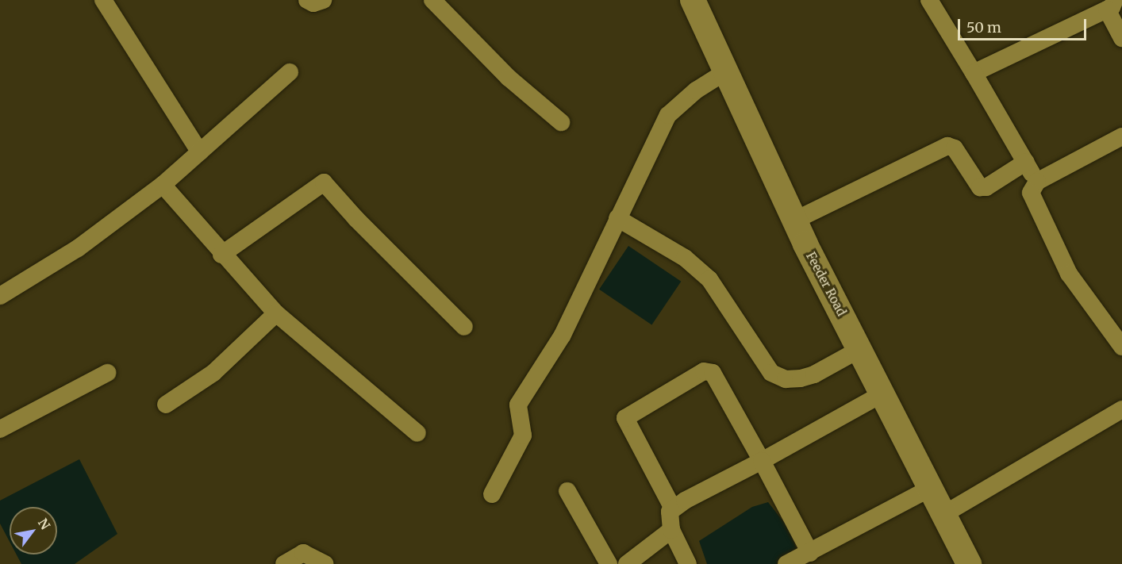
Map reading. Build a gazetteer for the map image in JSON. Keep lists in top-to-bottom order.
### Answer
{
  "streets": {
    "street": ["Feeder Road"]
  },
  "scale_bar": "50 m",
  "north": "top right"
}
